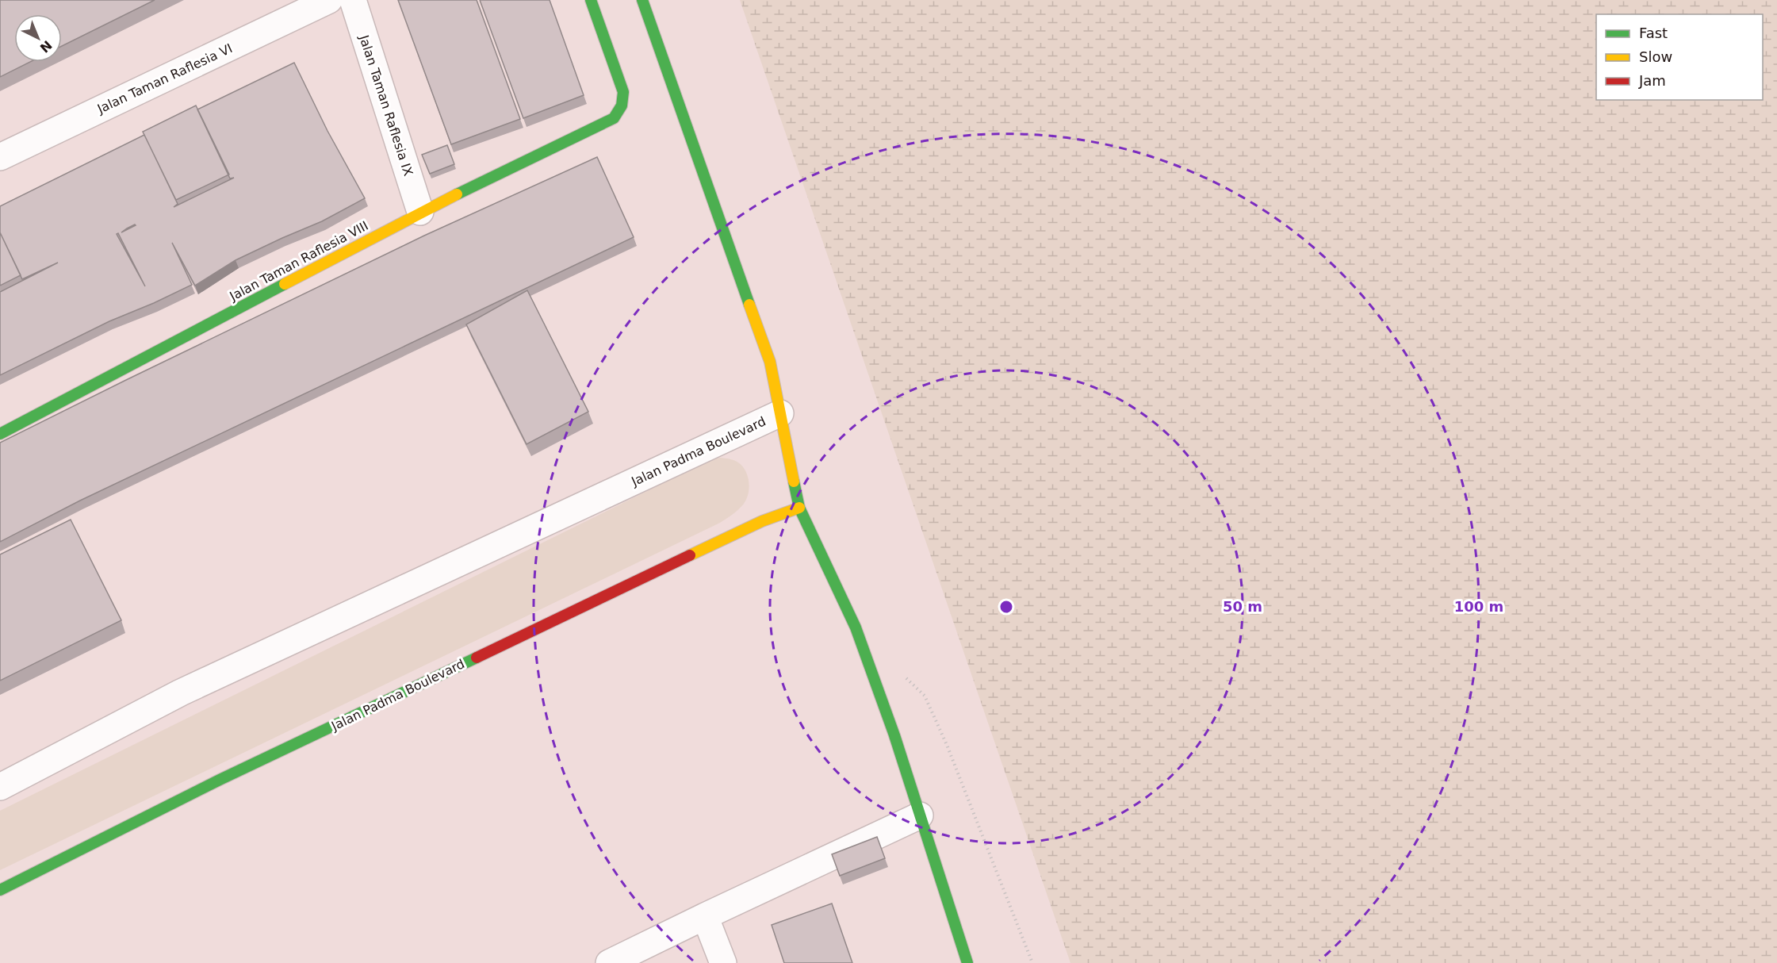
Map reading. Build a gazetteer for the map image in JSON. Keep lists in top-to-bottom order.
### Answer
{
  "streets": {
    "street": [
      "Jalan Taman Raflesia VI",
      "Jalan Taman Raflesia IX",
      "Jalan Taman Raflesia VIII",
      "Jalan Padma Boulevard"
    ]
  },
  "crossings": [
    ["Jalan Taman Raflesia IX", "Jalan Taman Raflesia VIII"]
  ],
  "legend": ["Fast", "Slow", "Jam"],
  "north": "bottom right",
  "rings": ["50 m", "100 m"]
}
